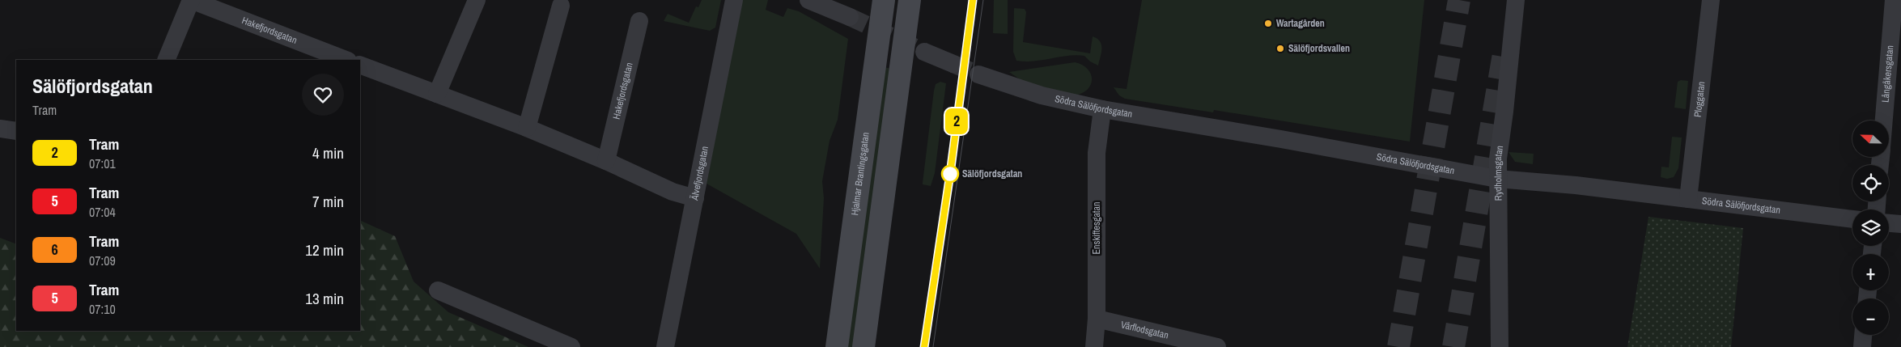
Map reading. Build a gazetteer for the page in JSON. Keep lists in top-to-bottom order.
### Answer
{
  "streets": {
    "main road": ["Hjalmar Brantingsgatan"],
    "street": [
      "Hakefjordsgatan",
      "Långåkersgatan",
      "Ploggatan",
      "Södra Sälöfjordsgatan",
      "Rydholmsgatan",
      "Älvefjordsgatan",
      "Enskiftesgatan",
      "Vårflodsgatan"
    ]
  },
  "crossings": [
    ["Ploggatan", "Södra Sälöfjordsgatan"],
    ["Södra Sälöfjordsgatan", "Rydholmsgatan"],
    ["Södra Sälöfjordsgatan", "Enskiftesgatan"],
    ["Enskiftesgatan", "Vårflodsgatan"]
  ],
  "places": ["Wartagården", "Sälöfjordsvallen", "Sälöfjordsgatan"],
  "lines": ["tram line 2"],
  "north": "left",
  "page": {
    "on_map": "2",
    "heading": ["Sälöfjordsgatan", "Tram"],
    "map_buttons": ["+", "−"],
    "list": [
      {
        "mark": "2",
        "name": "Tram",
        "note": "07:01",
        "value": "4 min"
      },
      {
        "mark": "5",
        "name": "Tram",
        "note": "07:04",
        "value": "7 min"
      },
      {
        "mark": "6",
        "name": "Tram",
        "note": "07:09",
        "value": "12 min"
      },
      {
        "mark": "5",
        "name": "Tram",
        "note": "07:10",
        "value": "13 min"
      }
    ]
  }
}
